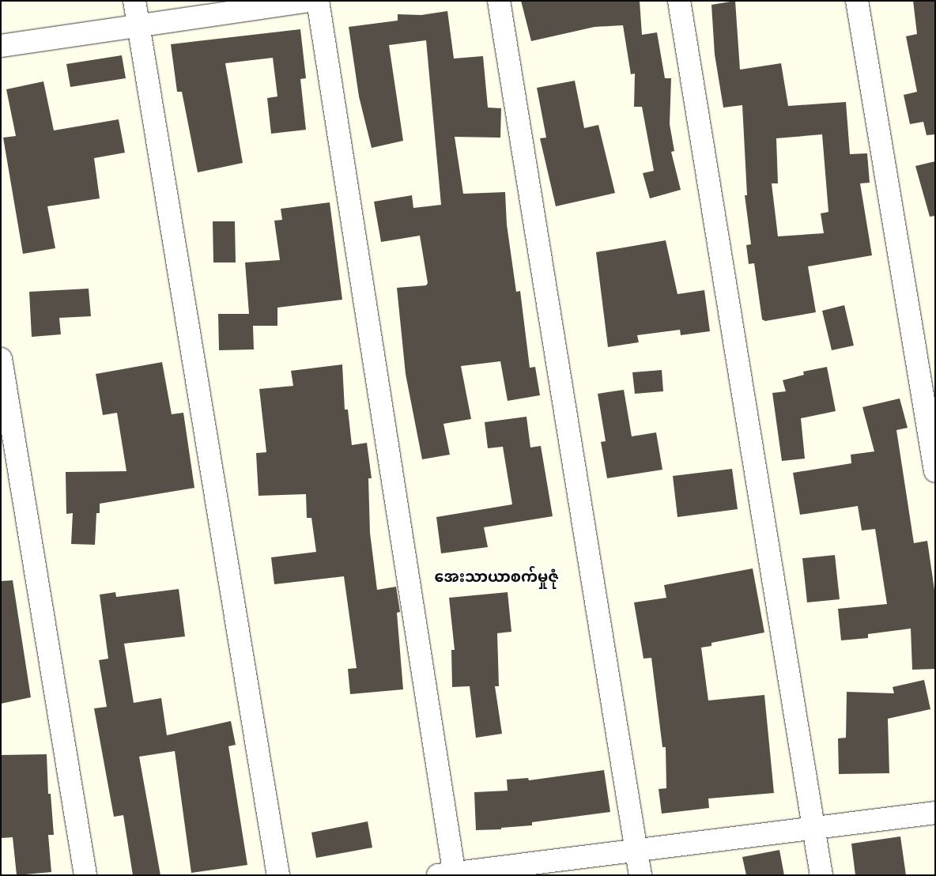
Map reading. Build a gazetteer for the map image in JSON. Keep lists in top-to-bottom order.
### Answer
{
  "districts": ["အေးသာယာစက်မှုဇုံ"]
}
